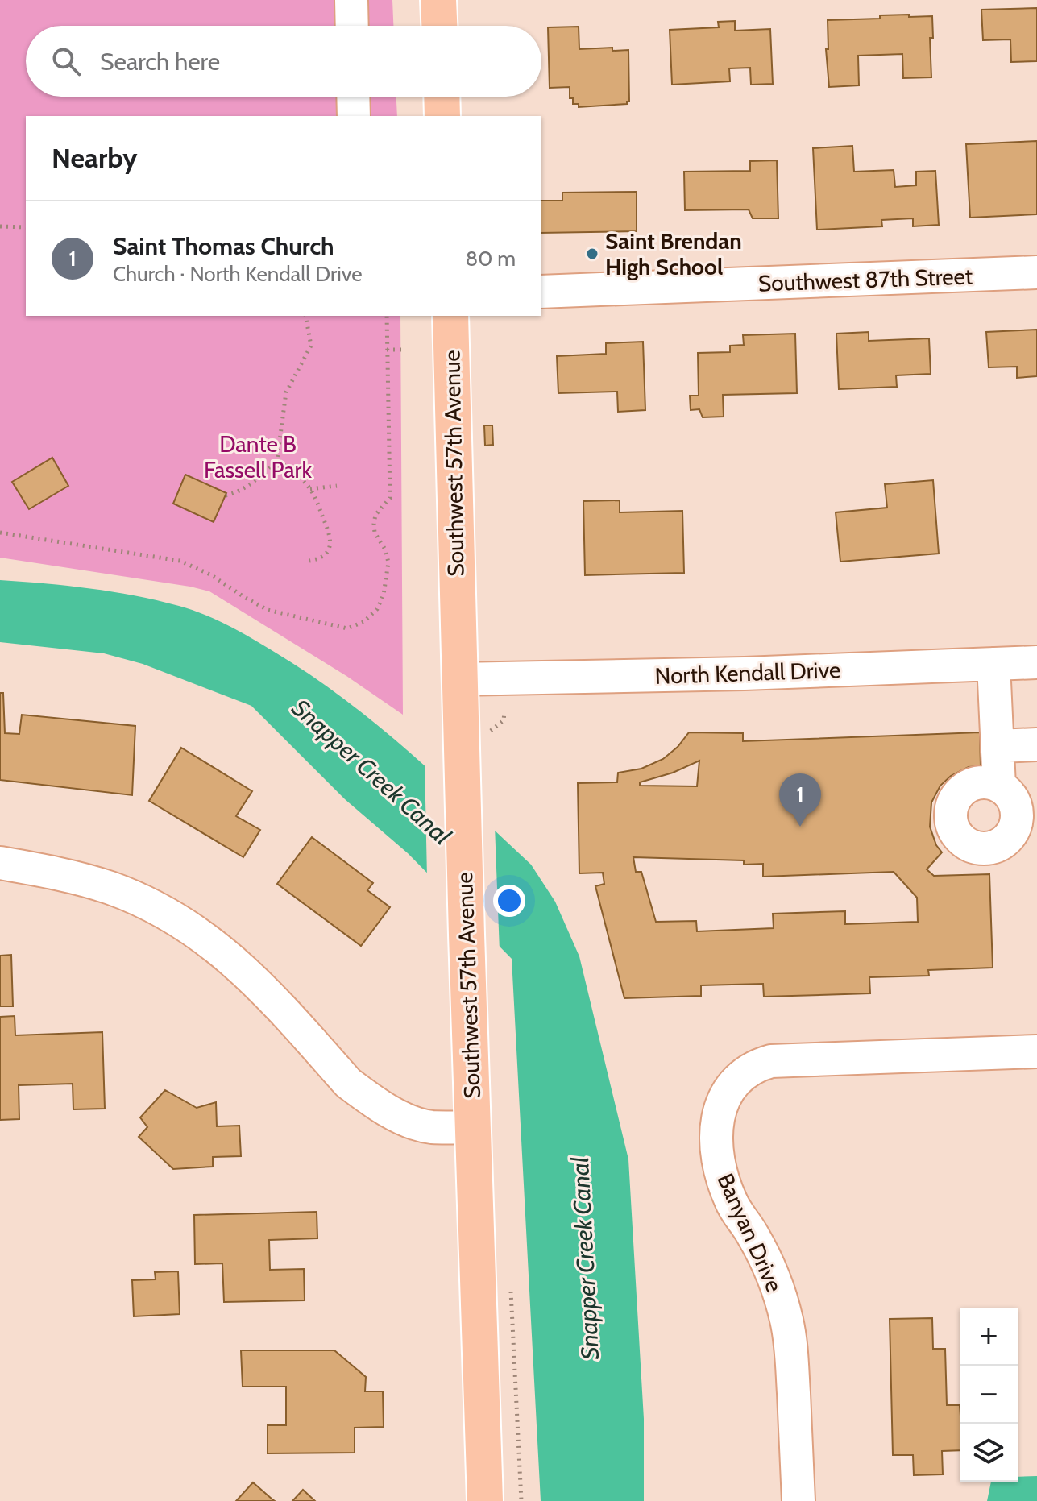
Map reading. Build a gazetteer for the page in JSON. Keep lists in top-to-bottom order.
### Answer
{
  "streets": {
    "main road": ["Southwest 57th Avenue"],
    "street": ["Southwest 87th Street", "North Kendall Drive", "Banyan Drive"]
  },
  "crossings": [
    ["Southwest 57th Avenue", "North Kendall Drive"]
  ],
  "water": ["Snapper Creek Canal"],
  "parks": ["Dante B Fassell Park"],
  "places": ["Saint Brendan High School"],
  "page": {
    "search": "Search here",
    "heading": "Nearby",
    "list": [
      {
        "mark": "1",
        "name": "Saint Thomas Church",
        "note": "Church · North Kendall Drive",
        "value": "80 m"
      }
    ],
    "pins": "1",
    "map_buttons": ["+", "−"]
  }
}
